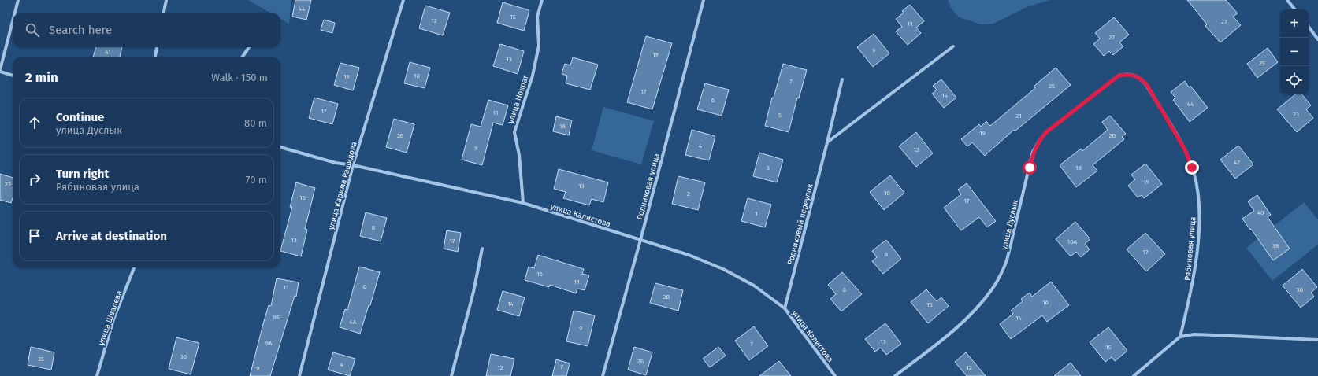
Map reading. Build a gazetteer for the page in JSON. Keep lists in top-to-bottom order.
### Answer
{
  "streets": {
    "street": [
      "улица Нократ",
      "улица Карима Рашидова",
      "Родниковая улица",
      "улица Калистова",
      "Родниковый переулок",
      "улица Дуслык",
      "Рябиновая улица",
      "улица Швалева"
    ]
  },
  "crossings": [
    ["улица Нократ", "улица Калистова"],
    ["улица Карима Рашидова", "улица Калистова"],
    ["Родниковая улица", "улица Калистова"],
    ["улица Калистова", "Родниковый переулок"],
    ["улица Дуслык", "Рябиновая улица"]
  ],
  "house_numbers": [
    "44",
    "15",
    "12",
    "27",
    "11",
    "27",
    "9",
    "41",
    "19",
    "13",
    "25",
    "10",
    "19",
    "7",
    "25",
    "17",
    "14",
    "6",
    "44",
    "17",
    "11",
    "23",
    "5",
    "21",
    "18",
    "19",
    "26",
    "20",
    "4",
    "9",
    "12",
    "42",
    "3",
    "18",
    "19",
    "22",
    "13",
    "10",
    "2",
    "15",
    "17",
    "40",
    "1",
    "8",
    "13",
    "17",
    "16А",
    "38",
    "17",
    "8",
    "16",
    "11",
    "6",
    "11",
    "6",
    "36",
    "2В",
    "16",
    "14",
    "15",
    "9Б",
    "14",
    "4А",
    "9",
    "13",
    "9А",
    "7",
    "15",
    "36",
    "35",
    "2Б",
    "4",
    "7",
    "12",
    "12",
    "9"
  ],
  "page": {
    "map_buttons": ["+", "−"],
    "search": "Search here",
    "heading": ["2 min", "Walk · 150 m"],
    "list": [
      ["Continue", "улица Дуслык", "80 m"],
      ["Turn right", "Рябиновая улица", "70 m"],
      "Arrive at destination"
    ]
  }
}
